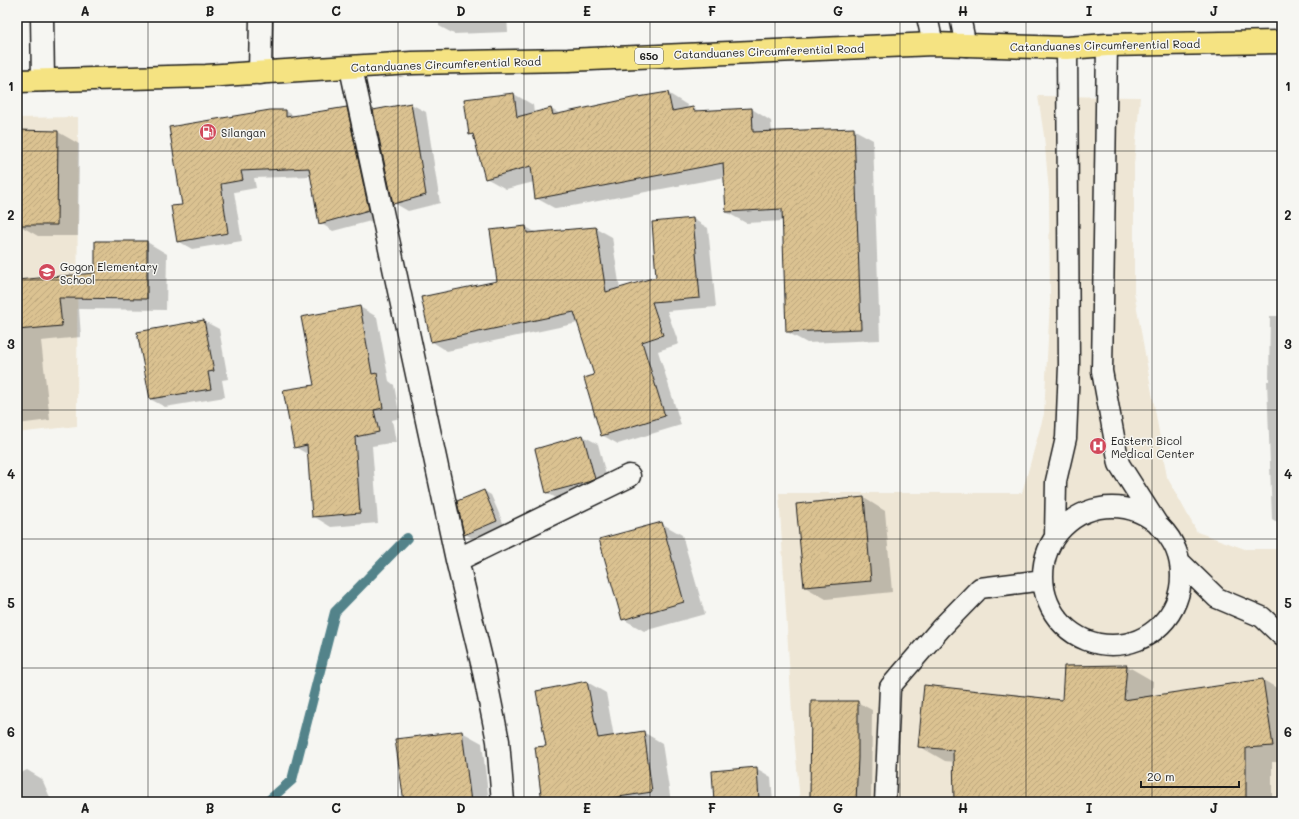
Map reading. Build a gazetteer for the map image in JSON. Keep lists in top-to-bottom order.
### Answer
{
  "streets": {
    "main road": ["Catanduanes Circumferential Road", "650"]
  },
  "places": {
    "fuel station": ["Silangan"],
    "school or university": ["Gogon Elementary School"],
    "hospital": ["Eastern Bicol Medical Center"]
  },
  "scale_bar": "20 m",
  "grid": {
    "columns": [
      "A",
      "B",
      "C",
      "D",
      "E",
      "F",
      "G",
      "H",
      "I",
      "J"
    ],
    "rows": [
      "1",
      "2",
      "3",
      "4",
      "5",
      "6"
    ]
  }
}
